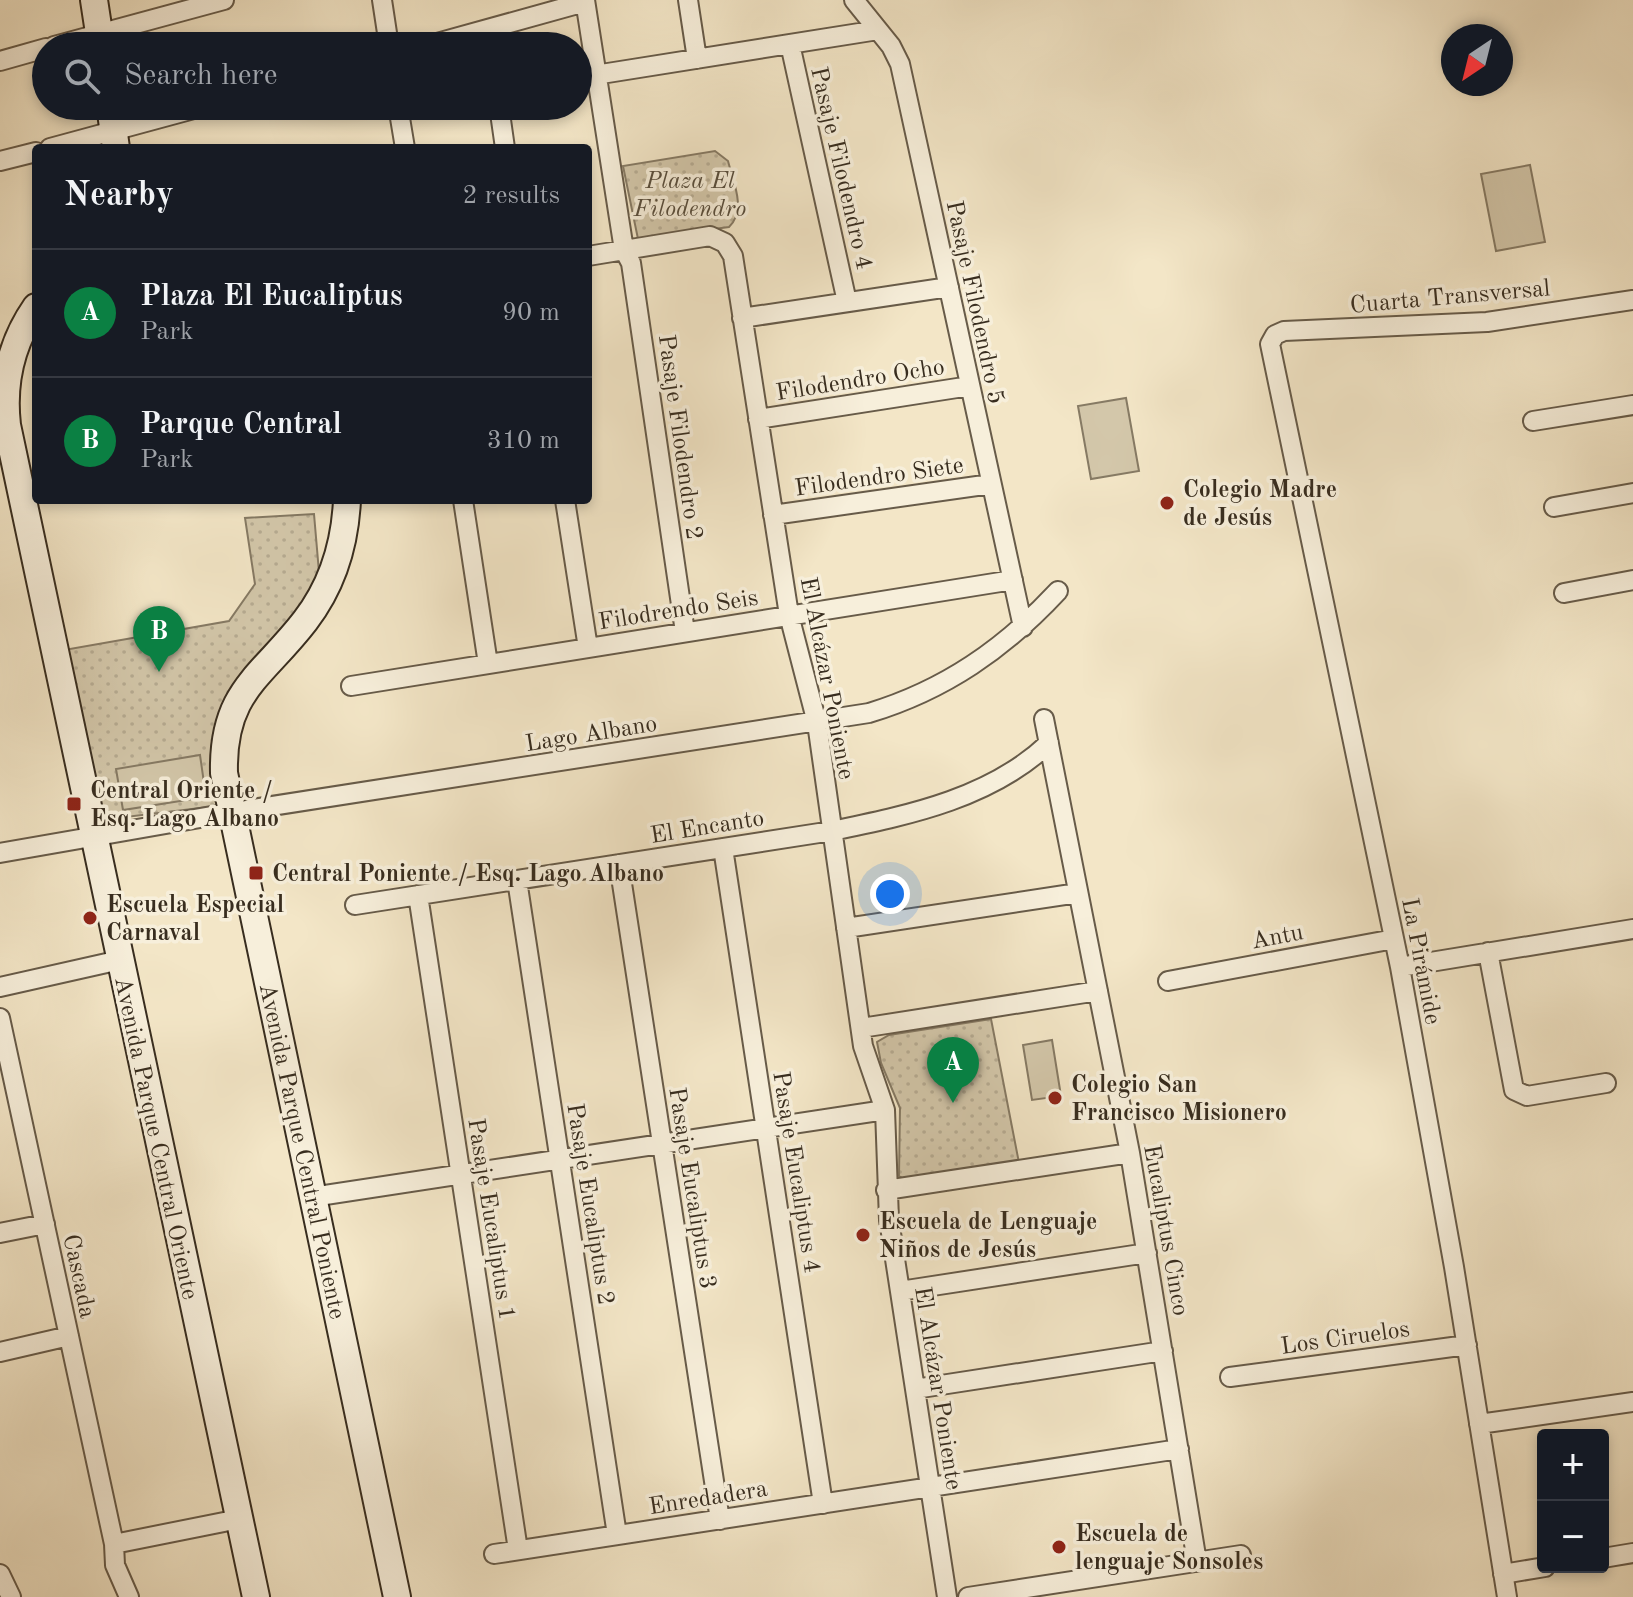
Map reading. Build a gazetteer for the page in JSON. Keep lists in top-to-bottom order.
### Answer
{
  "streets": {
    "street": [
      "Pasaje Filodendro 4",
      "Cuarta Transversal",
      "Pasaje Filodendro 5",
      "Filodendro Ocho",
      "Pasaje Filodendro 2",
      "Filodendro Siete",
      "Filodrendo Seis",
      "El Alcázar Poniente",
      "Lago Albano",
      "El Encanto",
      "Antu",
      "La Pirámide",
      "Avenida Parque Central Oriente",
      "Avenida Parque Central Poniente",
      "Pasaje Eucaliptus 4",
      "Pasaje Eucaliptus 3",
      "Pasaje Eucaliptus 2",
      "Pasaje Eucaliptus 1",
      "Eucaliptus Cinco",
      "Cascada",
      "Los Ciruelos",
      "Enredadera"
    ]
  },
  "crossings": [
    ["Cuarta Transversal", "La Pirámide"],
    ["Pasaje Filodendro 5", "Filodendro Ocho"],
    ["Pasaje Filodendro 5", "Filodendro Siete"],
    ["Pasaje Filodendro 5", "Filodrendo Seis"],
    ["Pasaje Filodendro 5", "Lago Albano"],
    ["Filodendro Ocho", "El Alcázar Poniente"],
    ["Pasaje Filodendro 2", "Filodrendo Seis"],
    ["Pasaje Filodendro 2", "El Alcázar Poniente"],
    ["Filodendro Siete", "El Alcázar Poniente"],
    ["Filodrendo Seis", "El Alcázar Poniente"],
    ["El Alcázar Poniente", "Lago Albano"],
    ["El Alcázar Poniente", "El Encanto"],
    ["El Alcázar Poniente", "Enredadera"],
    ["Lago Albano", "Avenida Parque Central Oriente"],
    ["Lago Albano", "Avenida Parque Central Poniente"],
    ["El Encanto", "Pasaje Eucaliptus 4"],
    ["El Encanto", "Pasaje Eucaliptus 3"],
    ["El Encanto", "Pasaje Eucaliptus 2"],
    ["El Encanto", "Pasaje Eucaliptus 1"],
    ["El Encanto", "Eucaliptus Cinco"],
    ["Antu", "La Pirámide"],
    ["La Pirámide", "Los Ciruelos"],
    ["Pasaje Eucaliptus 4", "Enredadera"],
    ["Pasaje Eucaliptus 3", "Enredadera"],
    ["Pasaje Eucaliptus 2", "Enredadera"],
    ["Pasaje Eucaliptus 1", "Enredadera"],
    ["Eucaliptus Cinco", "Enredadera"]
  ],
  "parks": ["Plaza El Filodendro"],
  "places": {
    "other": [
      "Colegio Madre de Jesús",
      "Escuela Especial Carnaval",
      "Colegio San Francisco Misionero",
      "Escuela de Lenguaje Niños de Jesús",
      "Escuela de lenguaje Sonsoles"
    ],
    "transit": ["Central Oriente / Esq. Lago Albano", "Central Poniente / Esq. Lago Albano"]
  },
  "north": "bottom left",
  "page": {
    "search": "Search here",
    "heading": ["Nearby", "2 results"],
    "list": [
      {
        "mark": "A",
        "name": "Plaza El Eucaliptus",
        "note": "Park",
        "value": "90 m"
      },
      {
        "mark": "B",
        "name": "Parque Central",
        "note": "Park",
        "value": "310 m"
      }
    ],
    "pins": ["B", "A"],
    "map_buttons": ["+", "−"]
  }
}
